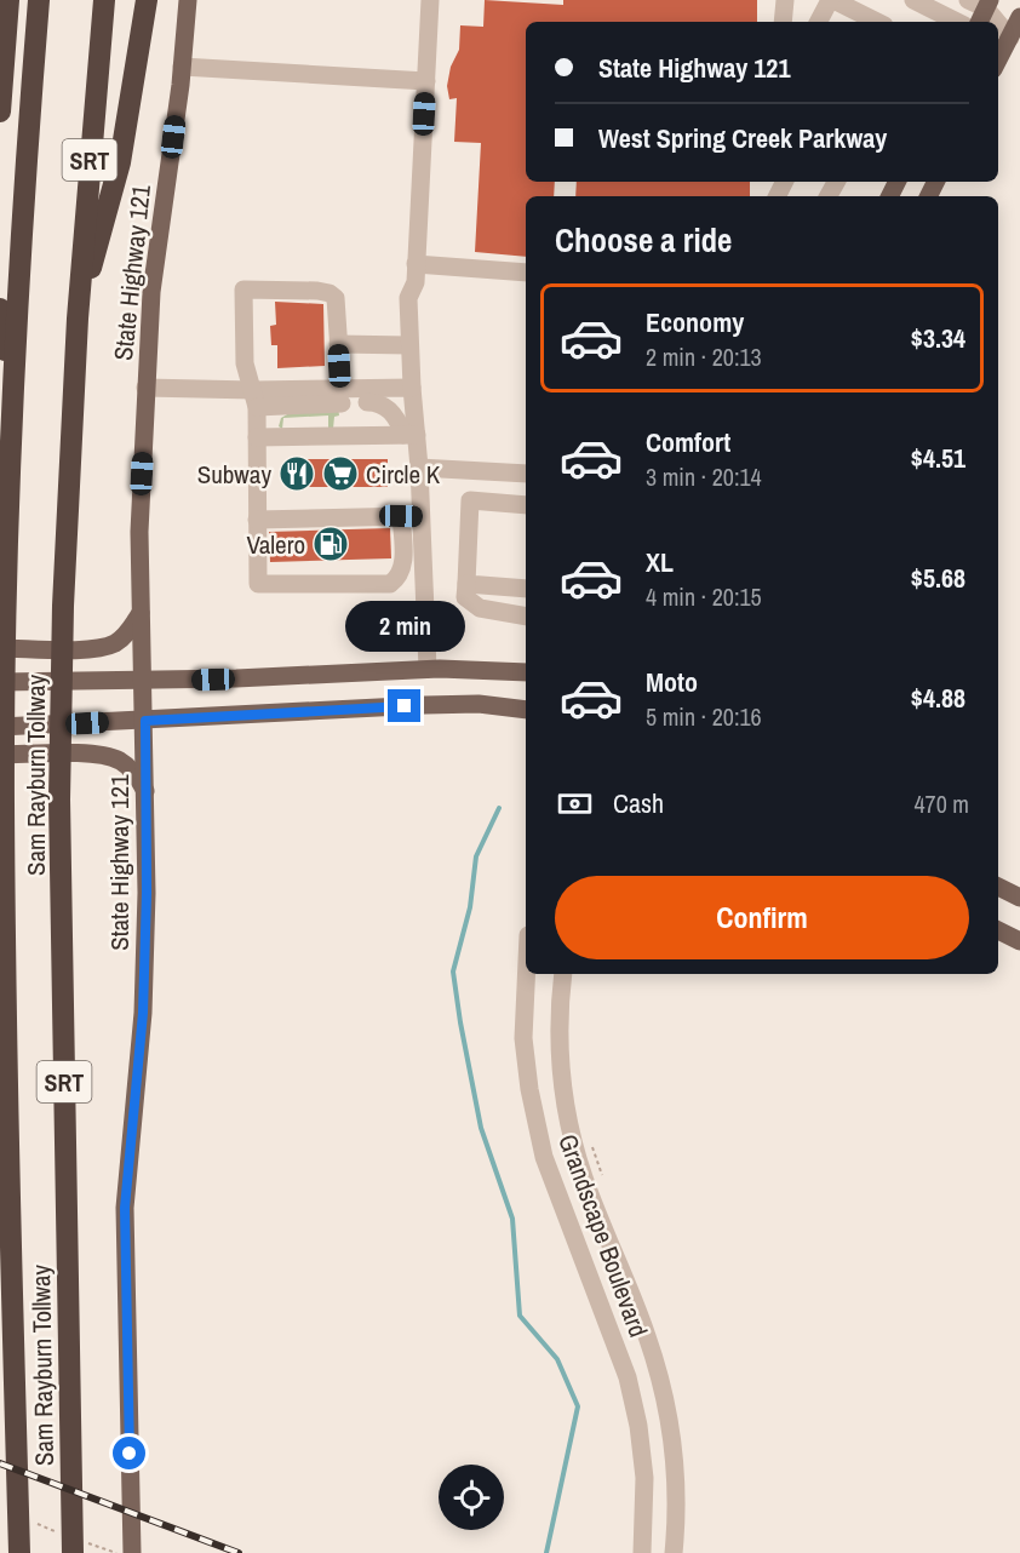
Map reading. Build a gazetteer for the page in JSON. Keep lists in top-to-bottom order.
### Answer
{
  "streets": {
    "highway": ["SRT", "Sam Rayburn Tollway"],
    "main road": ["State Highway 121"],
    "street": ["Grandscape Boulevard"]
  },
  "places": {
    "restaurant": ["Subway"],
    "supermarket": ["Circle K"],
    "fuel station": ["Valero"]
  },
  "page": {
    "banner": ["State Highway 121", "West Spring Creek Parkway"],
    "heading": "Choose a ride",
    "list": [
      {
        "name": "Economy",
        "note": "2 min · 20:13",
        "value": "$3.34"
      },
      {
        "name": "Comfort",
        "note": "3 min · 20:14",
        "value": "$4.51"
      },
      {
        "name": "XL",
        "note": "4 min · 20:15",
        "value": "$5.68"
      },
      {
        "name": "Moto",
        "note": "5 min · 20:16",
        "value": "$4.88"
      }
    ],
    "bubble": "2 min",
    "pay": ["Cash", "470 m"],
    "buttons": "Confirm"
  }
}
